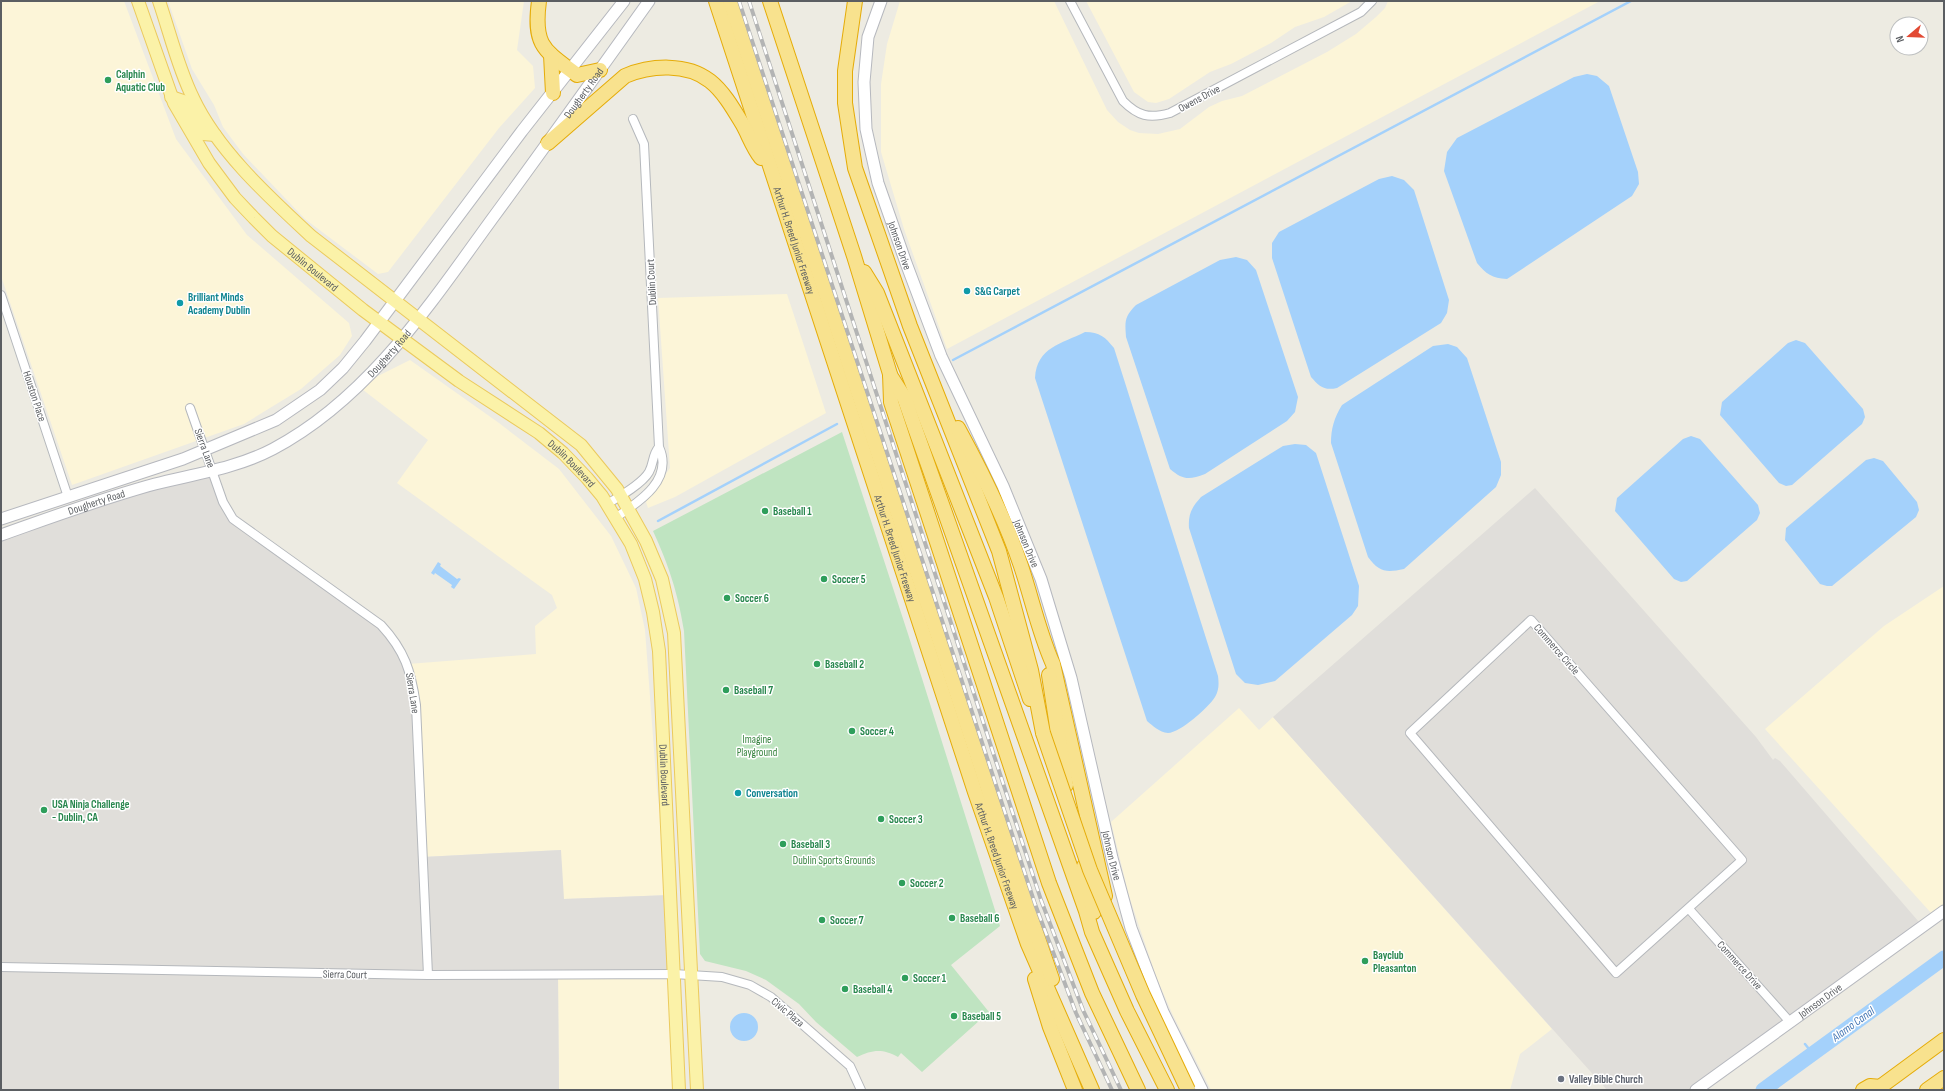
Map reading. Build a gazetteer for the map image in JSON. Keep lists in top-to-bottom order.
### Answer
{
  "streets": {
    "highway": ["Arthur H. Breed Junior Freeway"],
    "main road": ["Dougherty Road", "Johnson Drive", "Dublin Boulevard"],
    "street": [
      "Owens Drive",
      "Dublin Court",
      "Houston Place",
      "Sierra Lane",
      "Commerce Circle",
      "Commerce Drive",
      "Sierra Court",
      "Civic Plaza"
    ]
  },
  "crossings": [
    ["Dougherty Road", "Dublin Boulevard"],
    ["Dougherty Road", "Houston Place"],
    ["Dougherty Road", "Sierra Lane"],
    ["Johnson Drive", "Commerce Drive"],
    ["Dublin Boulevard", "Dublin Court"],
    ["Dublin Boulevard", "Sierra Court"],
    ["Dublin Boulevard", "Civic Plaza"],
    ["Sierra Lane", "Sierra Court"],
    ["Commerce Circle", "Commerce Drive"],
    ["Sierra Court", "Civic Plaza"]
  ],
  "water": ["Alamo Canal"],
  "parks": ["Imagine Playground", "Dublin Sports Grounds"],
  "places": [
    "Calphin Aquatic Club",
    "S&G Carpet",
    "Brilliant Minds Academy Dublin",
    "Baseball 1",
    "Soccer 5",
    "Soccer 6",
    "Baseball 2",
    "Baseball 7",
    "Soccer 4",
    "Conversation",
    "USA Ninja Challenge - Dublin, CA",
    "Soccer 3",
    "Baseball 3",
    "Soccer 2",
    "Baseball 6",
    "Soccer 7",
    "Bayclub Pleasanton",
    "Soccer 1",
    "Baseball 4",
    "Baseball 5",
    "Valley Bible Church"
  ],
  "north": "left"
}
